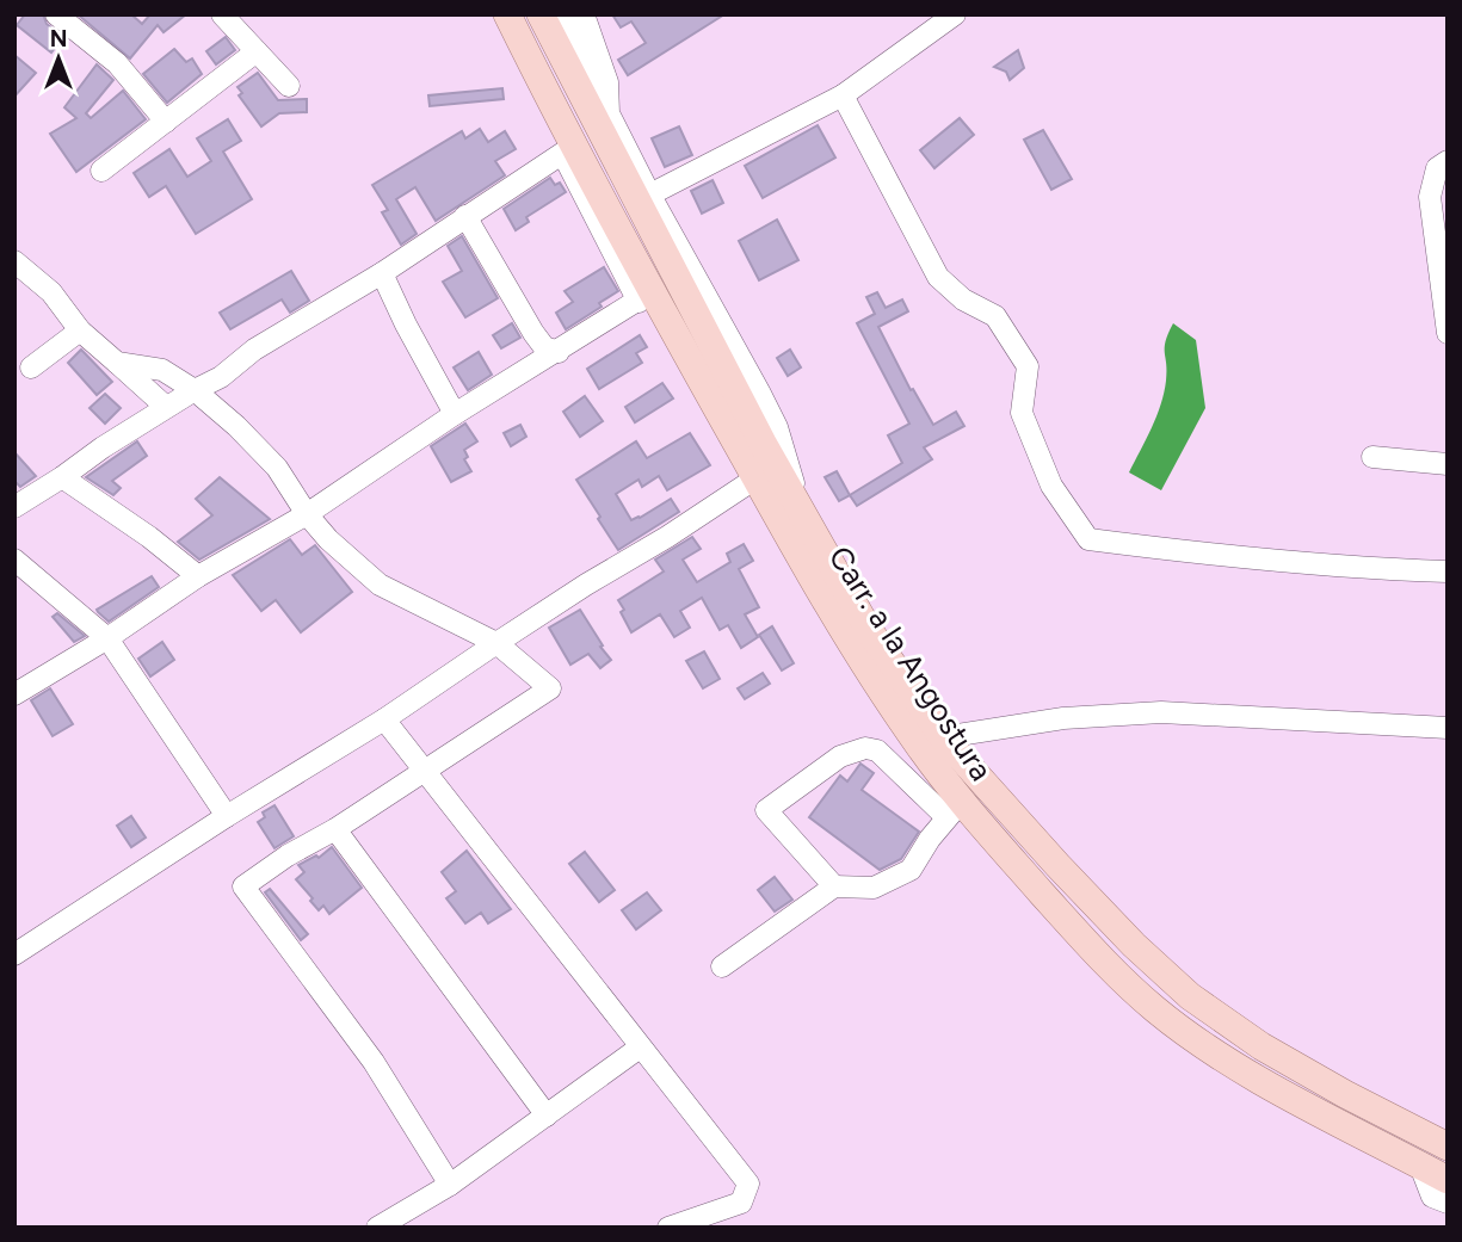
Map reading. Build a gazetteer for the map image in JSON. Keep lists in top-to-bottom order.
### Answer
{
  "streets": {
    "main road": ["Carr. a la Angostura"]
  },
  "north": "top"
}
